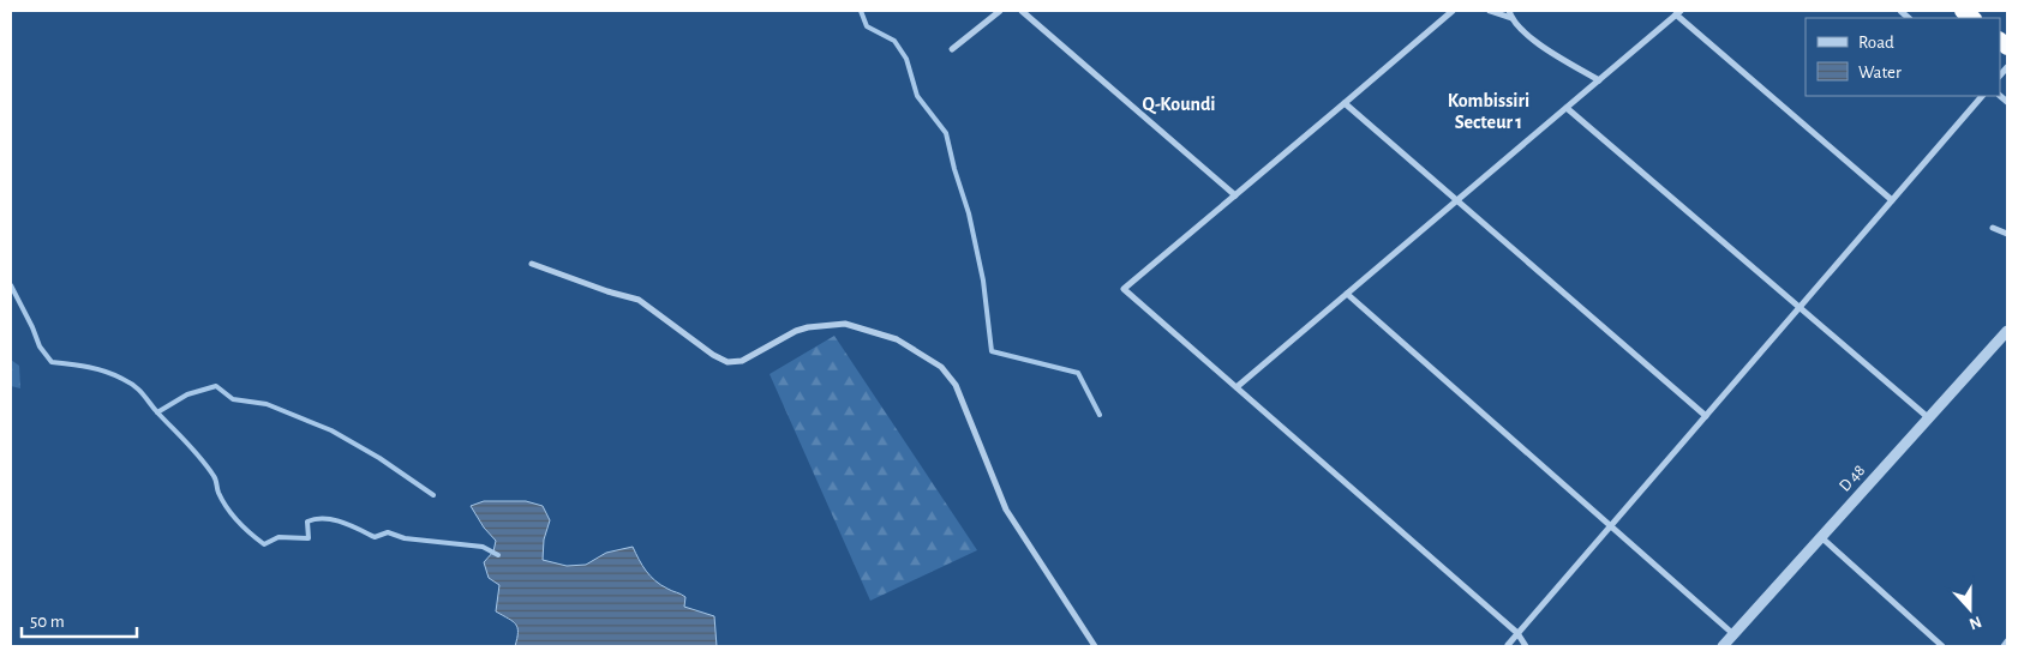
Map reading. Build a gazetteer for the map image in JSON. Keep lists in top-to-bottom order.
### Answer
{
  "streets": {
    "street": ["D 48"]
  },
  "districts": ["Kombissiri Secteur 1", "Q-Koundi"],
  "legend": ["Road", "Water"],
  "scale_bar": "50 m",
  "north": "bottom"
}
